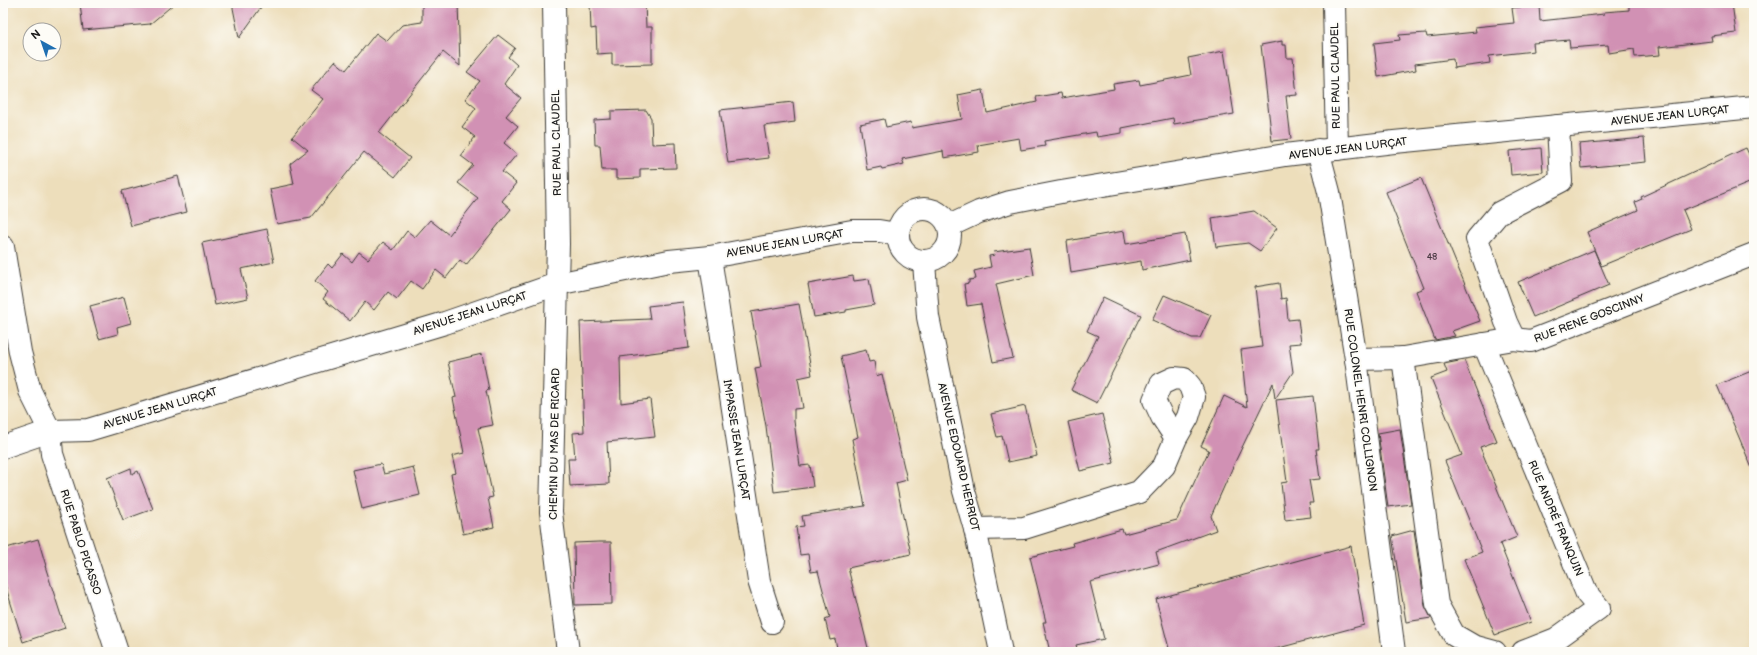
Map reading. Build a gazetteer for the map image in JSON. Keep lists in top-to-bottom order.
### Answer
{
  "streets": {
    "street": [
      "RUE PAUL CLAUDEL",
      "AVENUE JEAN LURÇAT",
      "RUE RENE GOSCINNY",
      "RUE COLONEL HENRI COLLIGNON",
      "IMPASSE JEAN LURÇAT",
      "CHEMIN DU MAS DE RICARD",
      "AVENUE EDOUARD HERRIOT",
      "RUE ANDRÉ FRANQUIN",
      "RUE PABLO PICASSO"
    ]
  },
  "crossings": [
    ["RUE PAUL CLAUDEL", "AVENUE JEAN LURÇAT"],
    ["RUE PAUL CLAUDEL", "RUE COLONEL HENRI COLLIGNON"],
    ["RUE PAUL CLAUDEL", "CHEMIN DU MAS DE RICARD"],
    ["AVENUE JEAN LURÇAT", "RUE COLONEL HENRI COLLIGNON"],
    ["AVENUE JEAN LURÇAT", "IMPASSE JEAN LURÇAT"],
    ["AVENUE JEAN LURÇAT", "CHEMIN DU MAS DE RICARD"],
    ["AVENUE JEAN LURÇAT", "AVENUE EDOUARD HERRIOT"],
    ["AVENUE JEAN LURÇAT", "RUE PABLO PICASSO"],
    ["RUE RENE GOSCINNY", "RUE COLONEL HENRI COLLIGNON"],
    ["RUE RENE GOSCINNY", "RUE ANDRÉ FRANQUIN"]
  ],
  "house_numbers": ["48"],
  "north": "top left"
}
